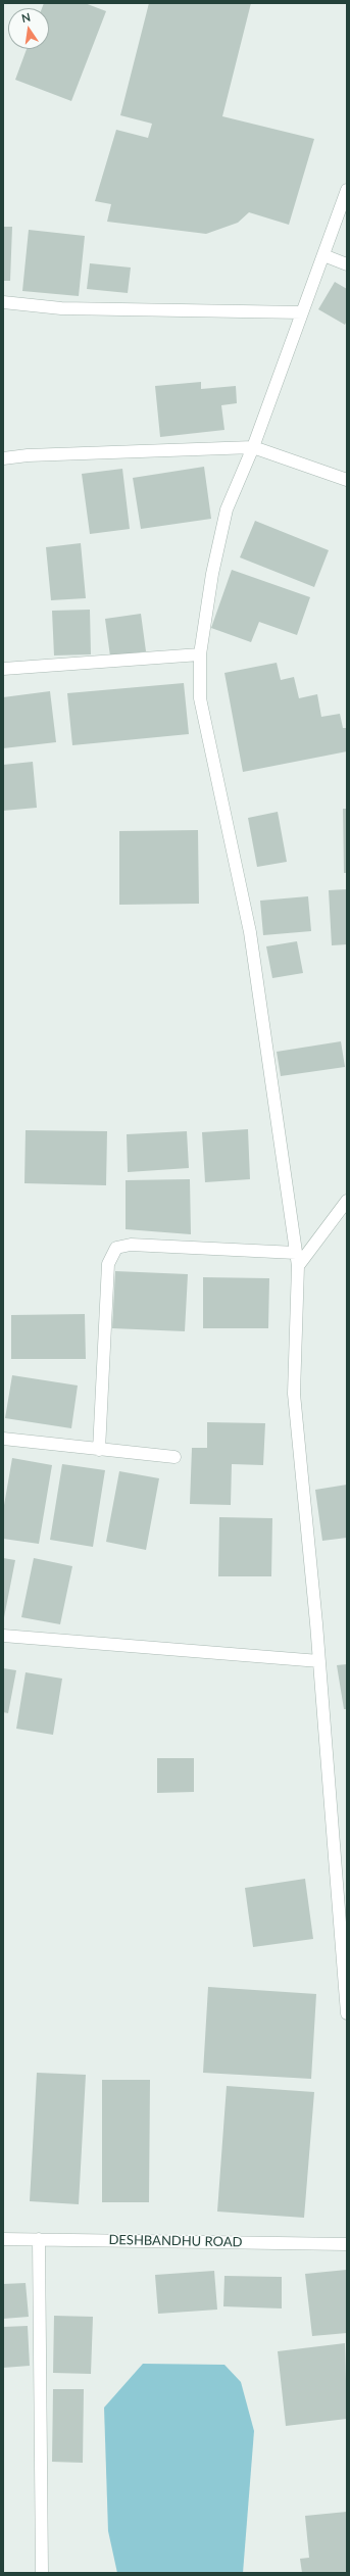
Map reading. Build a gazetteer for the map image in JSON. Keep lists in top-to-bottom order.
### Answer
{
  "streets": {
    "street": ["DESHBANDHU ROAD"]
  },
  "north": "top"
}
